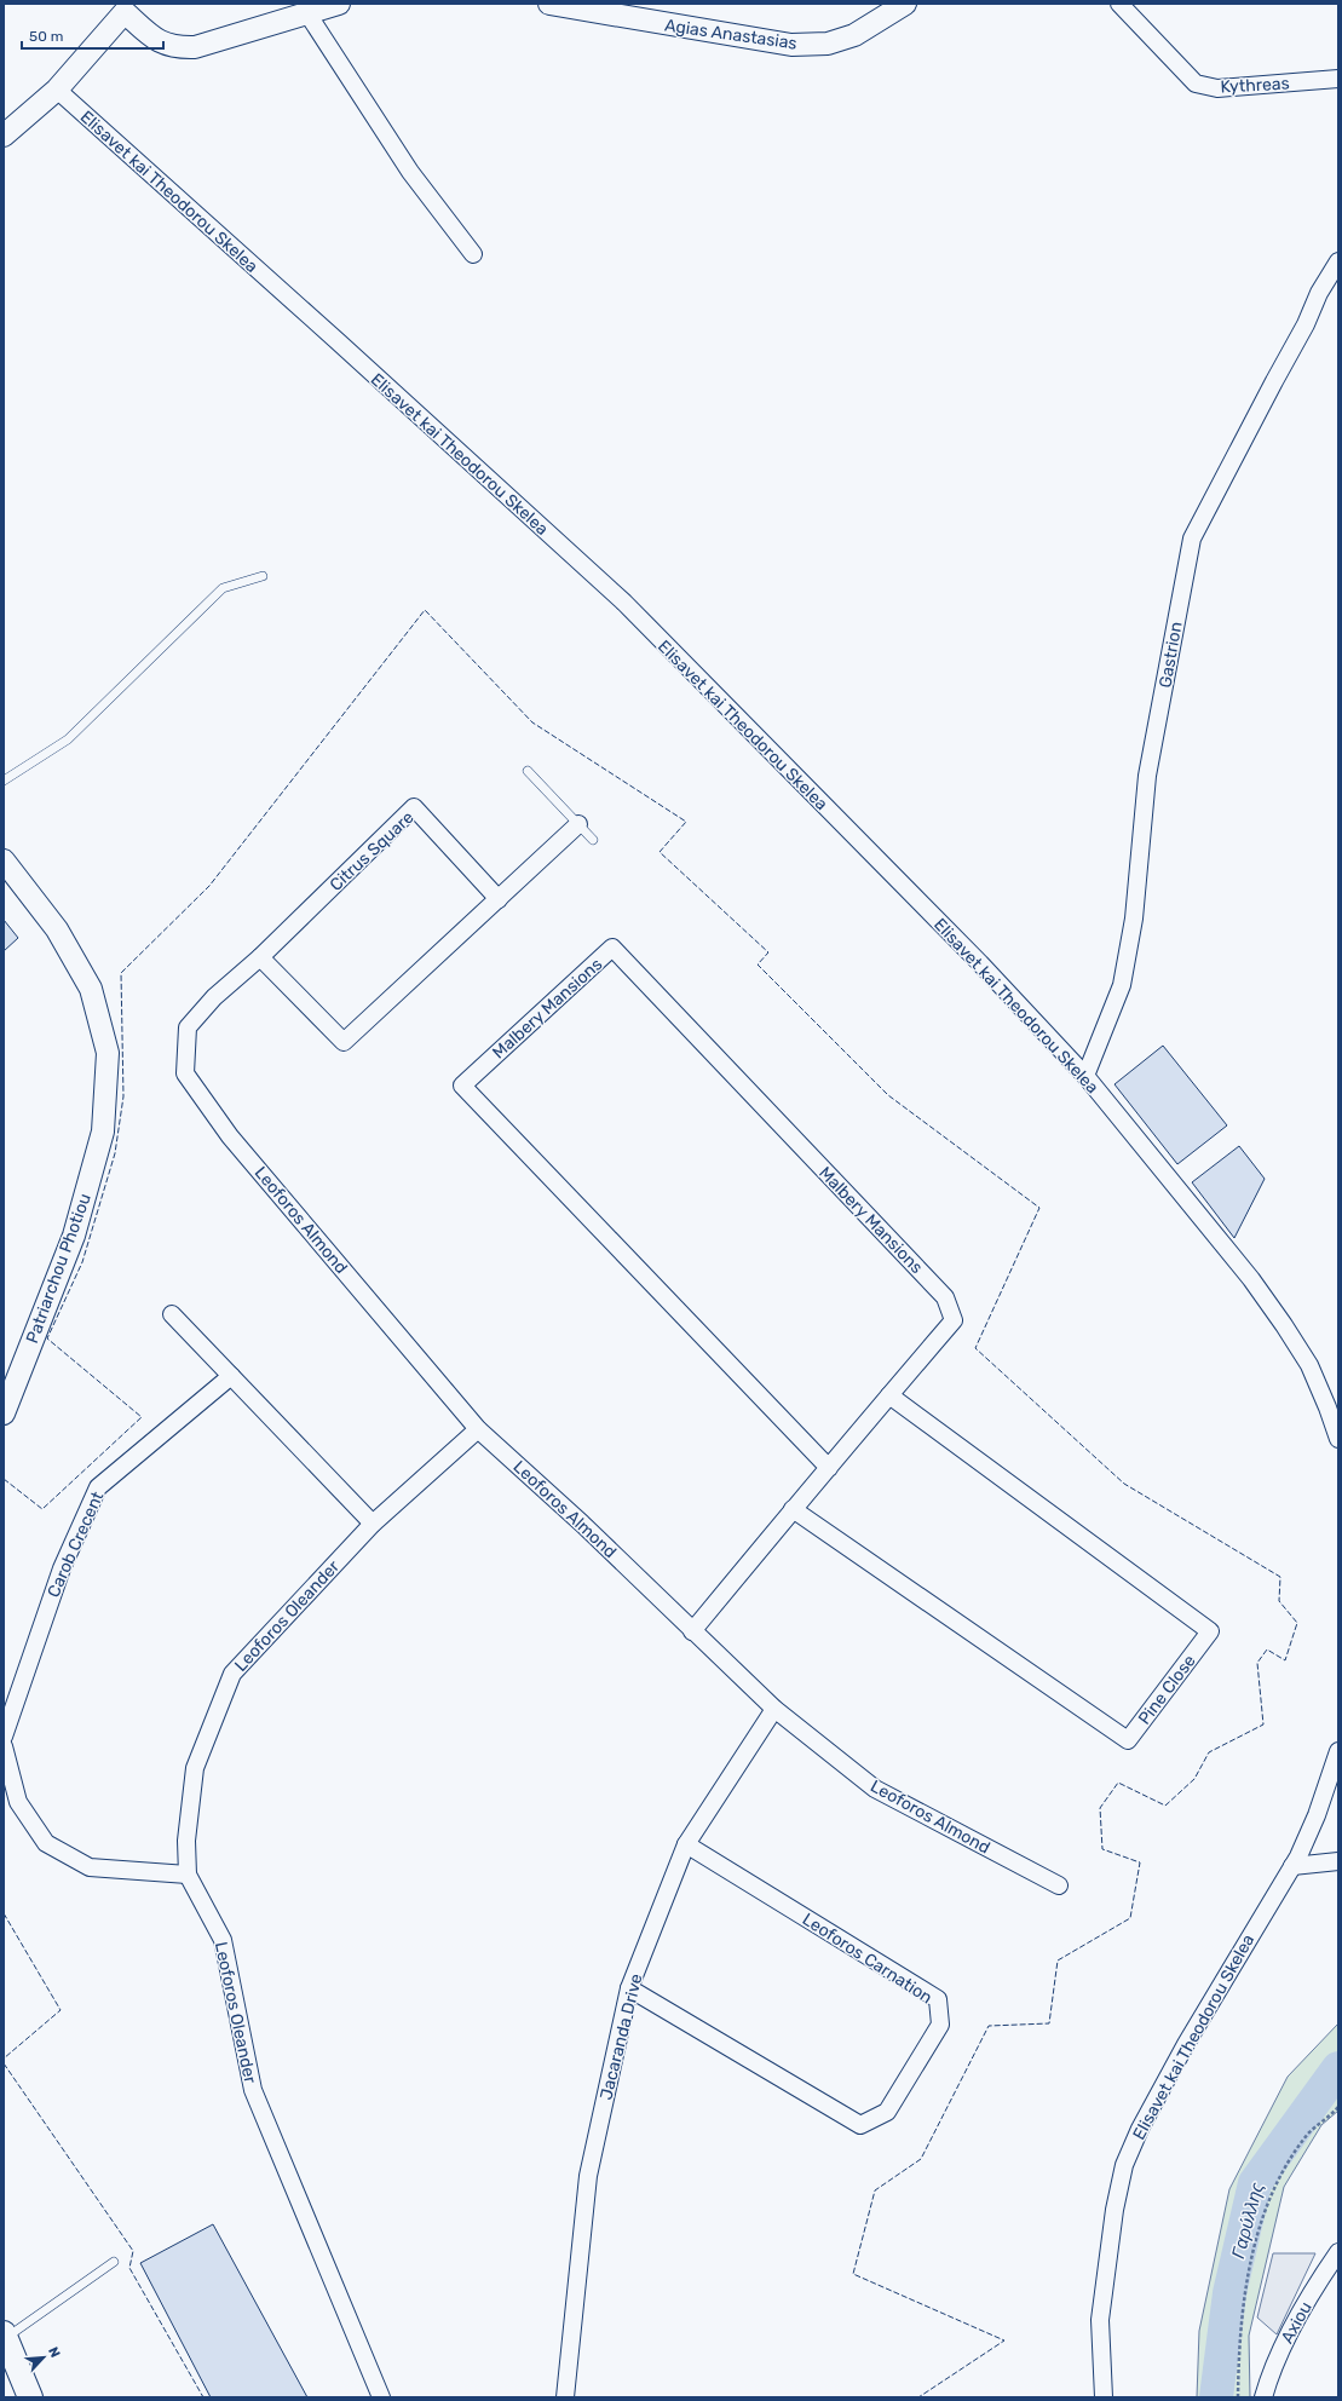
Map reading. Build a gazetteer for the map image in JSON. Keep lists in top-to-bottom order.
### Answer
{
  "streets": {
    "street": [
      "Agias Anastasias",
      "Kythreas",
      "Elisavet kai Theodorou Skelea",
      "Gastrion",
      "Citrus Square",
      "Malbery Mansions",
      "Leoforos Almond",
      "Patriarchou Photiou",
      "Carob Crecent",
      "Leoforos Oleander",
      "Pine Close",
      "Leoforos Carnation",
      "Jacaranda Drive",
      "Axiou"
    ]
  },
  "crossings": [
    ["Elisavet kai Theodorou Skelea", "Gastrion"],
    ["Citrus Square", "Leoforos Almond"],
    ["Malbery Mansions", "Leoforos Almond"],
    ["Malbery Mansions", "Pine Close"],
    ["Leoforos Almond", "Leoforos Oleander"],
    ["Leoforos Almond", "Jacaranda Drive"],
    ["Leoforos Carnation", "Jacaranda Drive"]
  ],
  "water": ["Γαρύλλης"],
  "scale_bar": "50 m",
  "north": "top right"
}
